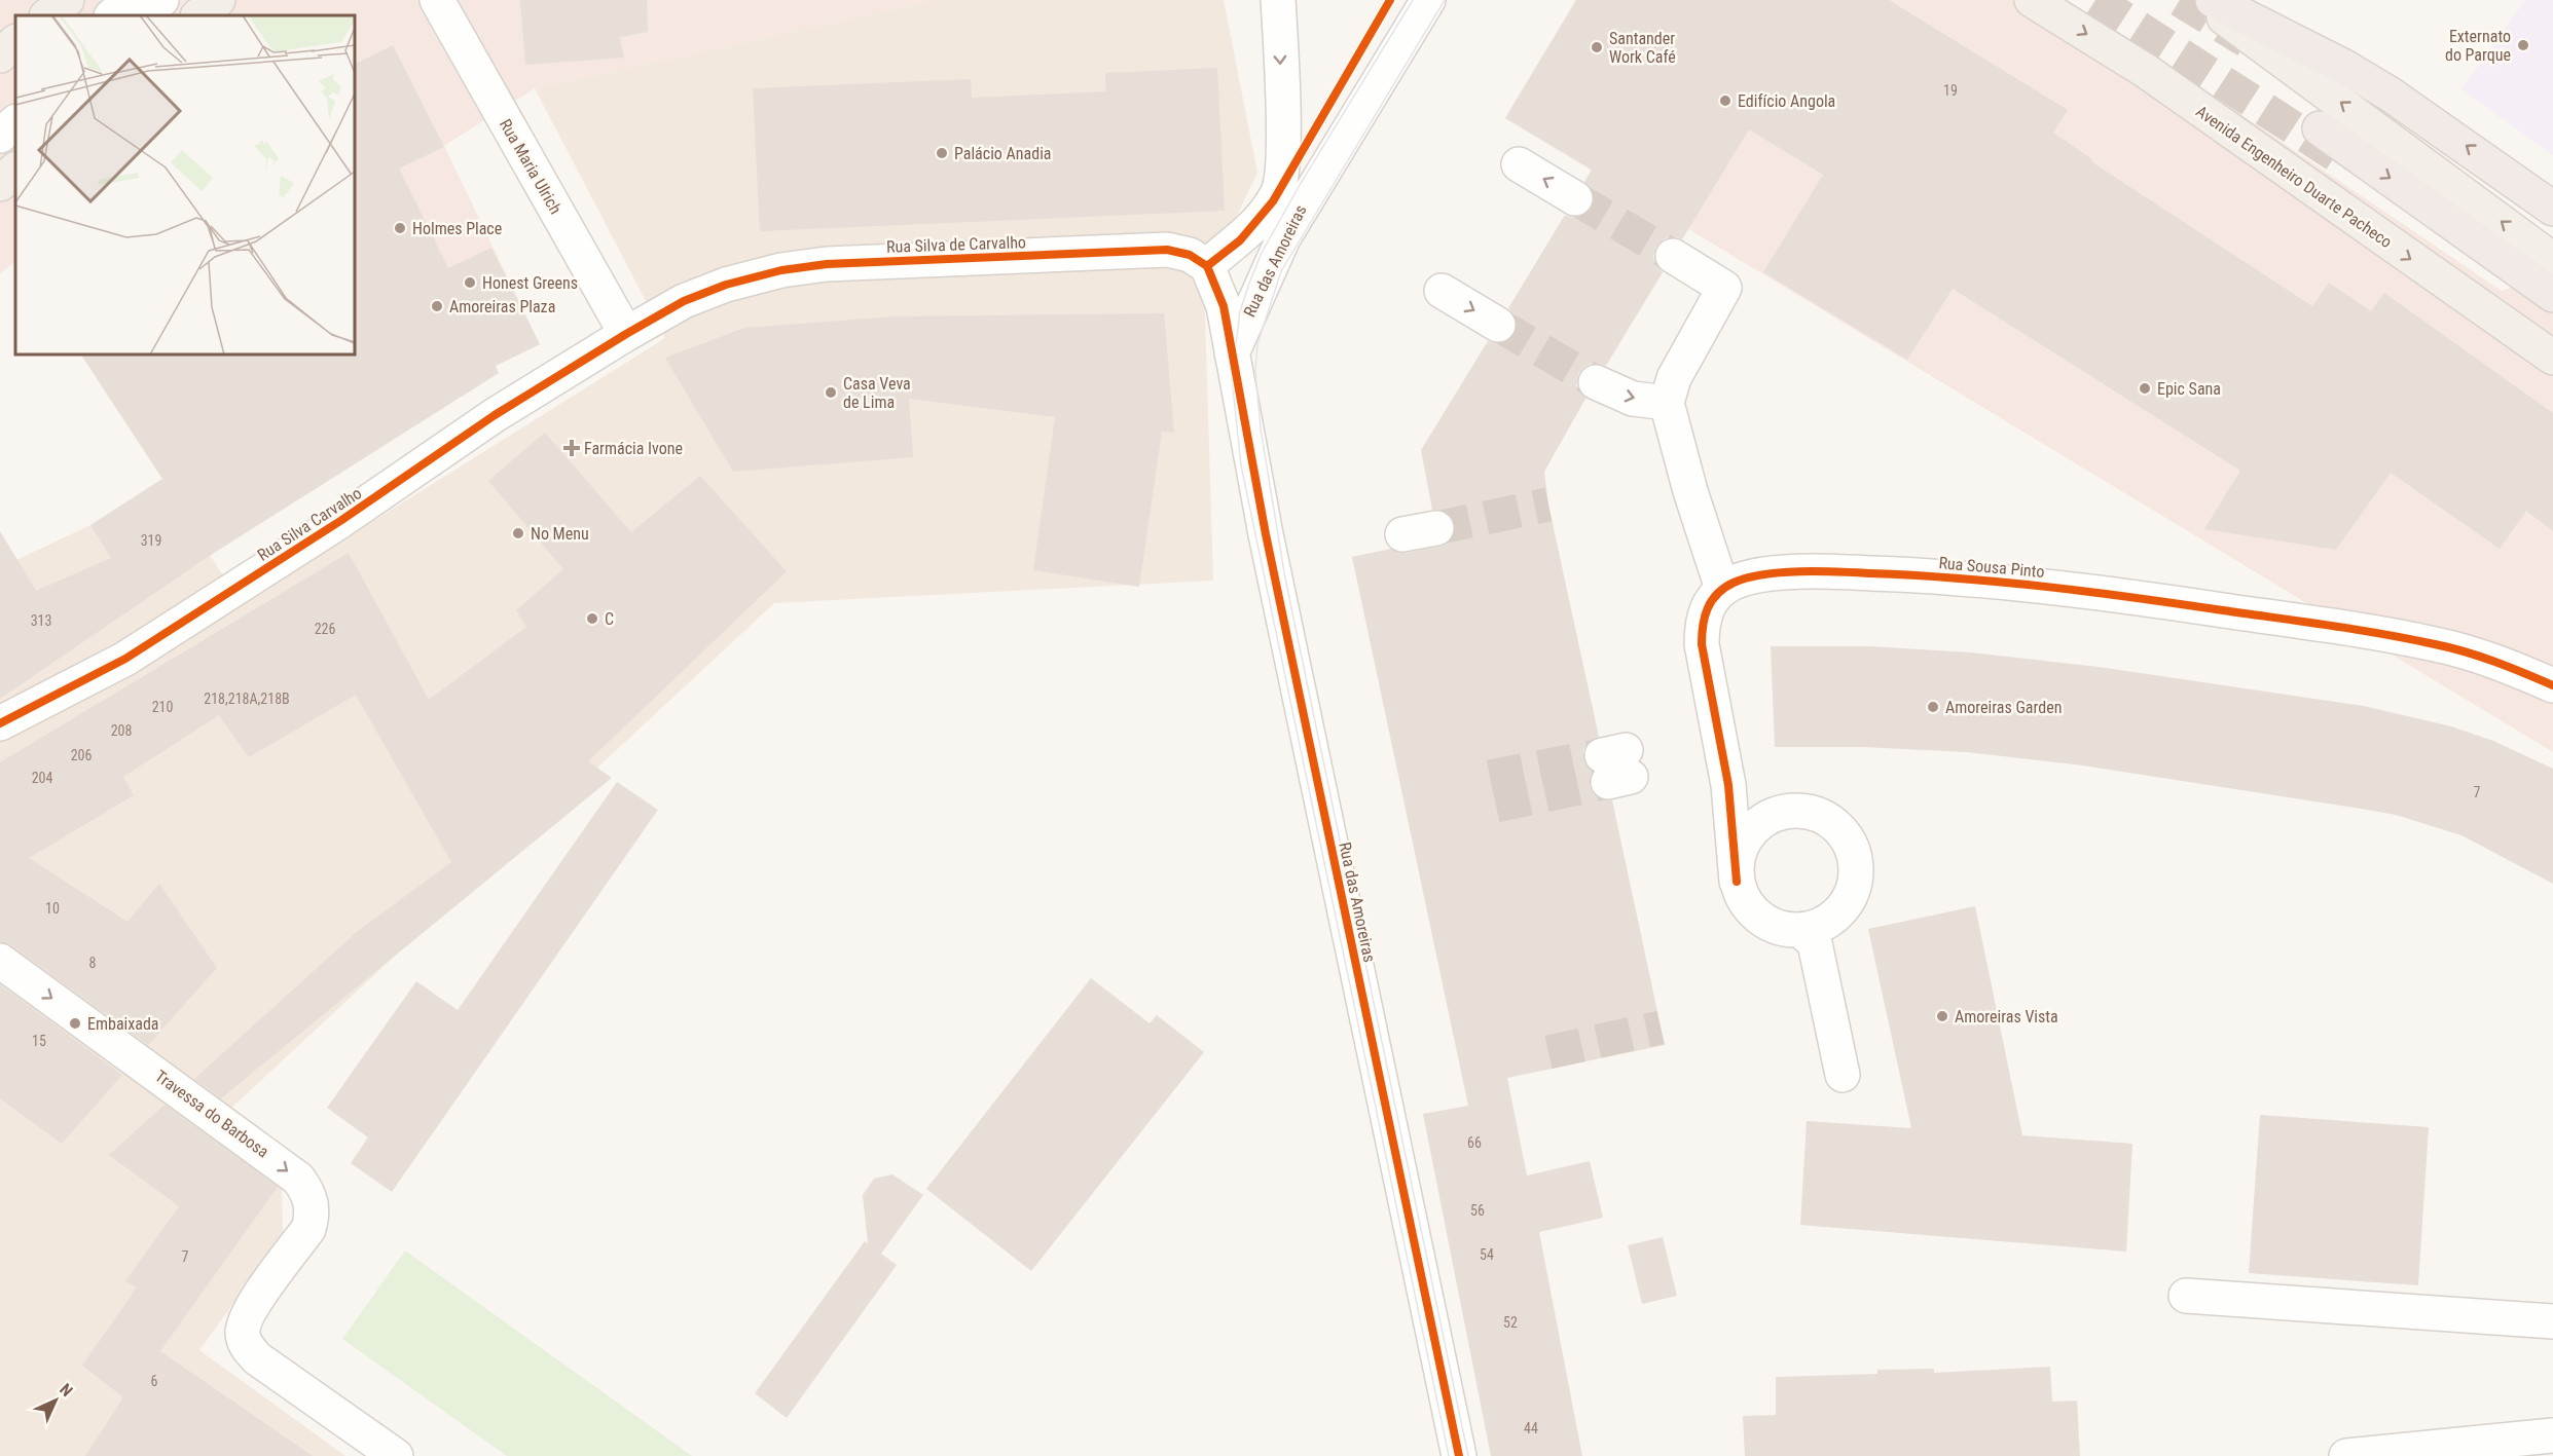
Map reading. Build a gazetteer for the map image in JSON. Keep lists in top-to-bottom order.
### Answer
{
  "streets": {
    "main road": ["Avenida Engenheiro Duarte Pacheco"],
    "street": [
      "Rua Maria Ulrich",
      "Rua Silva de Carvalho",
      "Rua das Amoreiras",
      "Rua Silva Carvalho",
      "Rua Sousa Pinto",
      "Travessa do Barbosa"
    ]
  },
  "crossings": [
    ["Rua Maria Ulrich", "Rua Silva de Carvalho"],
    ["Rua Maria Ulrich", "Rua Silva Carvalho"],
    ["Rua Silva de Carvalho", "Rua Silva Carvalho"]
  ],
  "one_way": ["Travessa do Barbosa"],
  "places": {
    "other": [
      "Externato do Parque",
      "Santander Work Café",
      "Edifício Angola",
      "Palácio Anadia",
      "Holmes Place",
      "Honest Greens",
      "Amoreiras Plaza",
      "Epic Sana",
      "Casa Veva de Lima",
      "No Menu",
      "C",
      "Amoreiras Garden",
      "Amoreiras Vista",
      "Embaixada"
    ],
    "health": ["Farmácia Ivone"]
  },
  "house_numbers": [
    "19",
    "319",
    "313",
    "226",
    "218,218A,218B",
    "210",
    "208",
    "206",
    "204",
    "7",
    "10",
    "8",
    "15",
    "66",
    "56",
    "54",
    "7",
    "52",
    "6",
    "44"
  ],
  "north": "top right"
}
